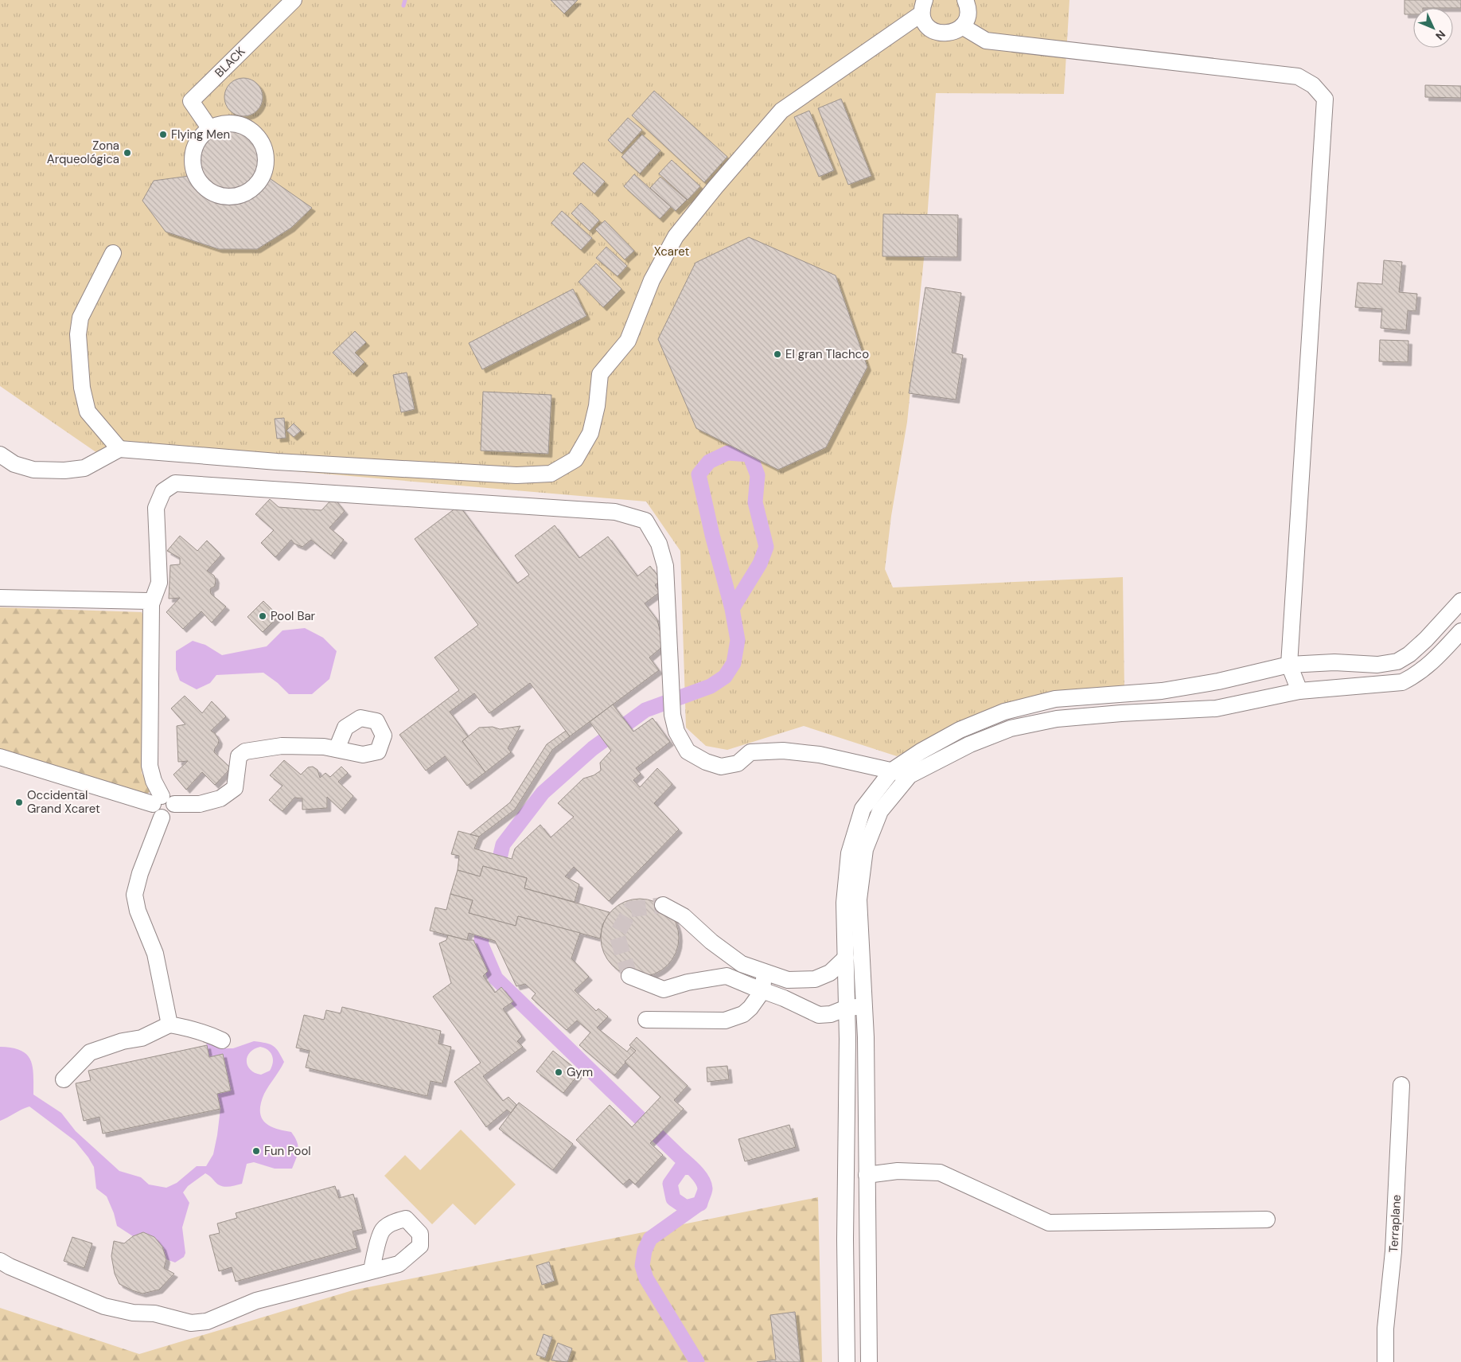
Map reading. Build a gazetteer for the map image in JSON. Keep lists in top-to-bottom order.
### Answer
{
  "streets": {
    "street": ["BLACK", "Terraplane"]
  },
  "parks": ["Xcaret"],
  "places": [
    "Flying Men",
    "Zona Arqueológica",
    "El gran Tlachco",
    "Pool Bar",
    "Occidental Grand Xcaret",
    "Gym",
    "Fun Pool"
  ],
  "north": "bottom right"
}
